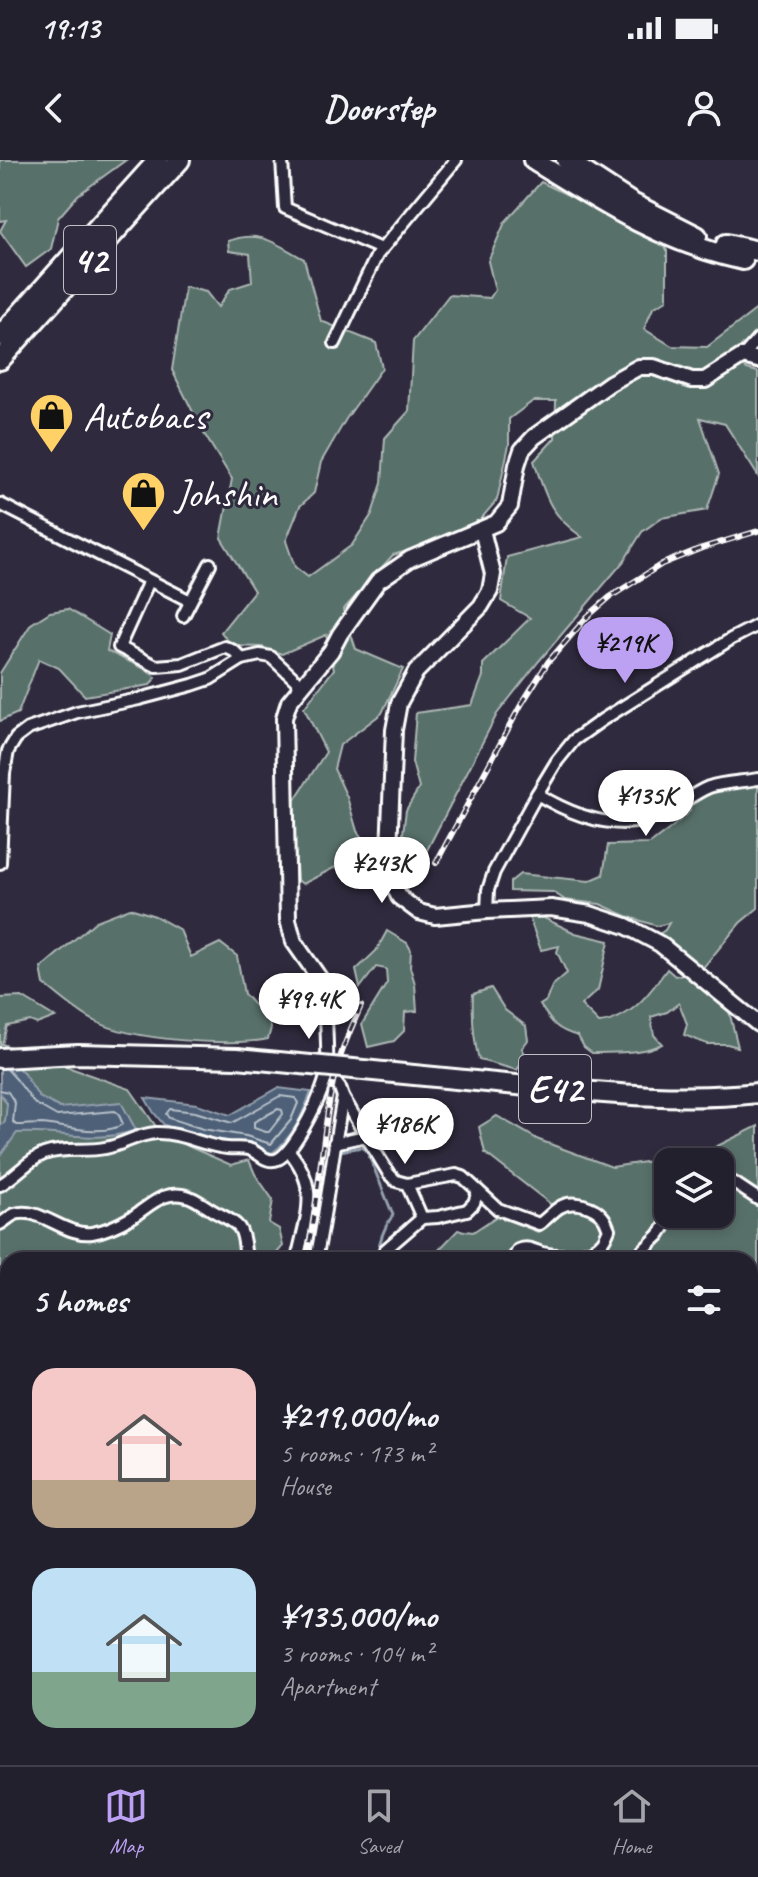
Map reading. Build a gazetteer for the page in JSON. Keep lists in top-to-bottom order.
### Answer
{
  "streets": {
    "highway": ["42", "E42"]
  },
  "places": {
    "shop": ["Autobacs", "Johshin"]
  },
  "page": {
    "status": "19:13",
    "header": "Doorstep",
    "price": [
      "¥219K",
      "¥135K",
      "¥243K",
      "¥99.4K",
      "¥186K"
    ],
    "heading": "5 homes",
    "list": [
      {
        "name": "¥219,000/mo",
        "note": "5 rooms · 173 m² · House"
      },
      {
        "name": "¥135,000/mo",
        "note": "3 rooms · 104 m² · Apartment"
      }
    ],
    "tabs": ["Map", "Saved", "Home"]
  }
}
